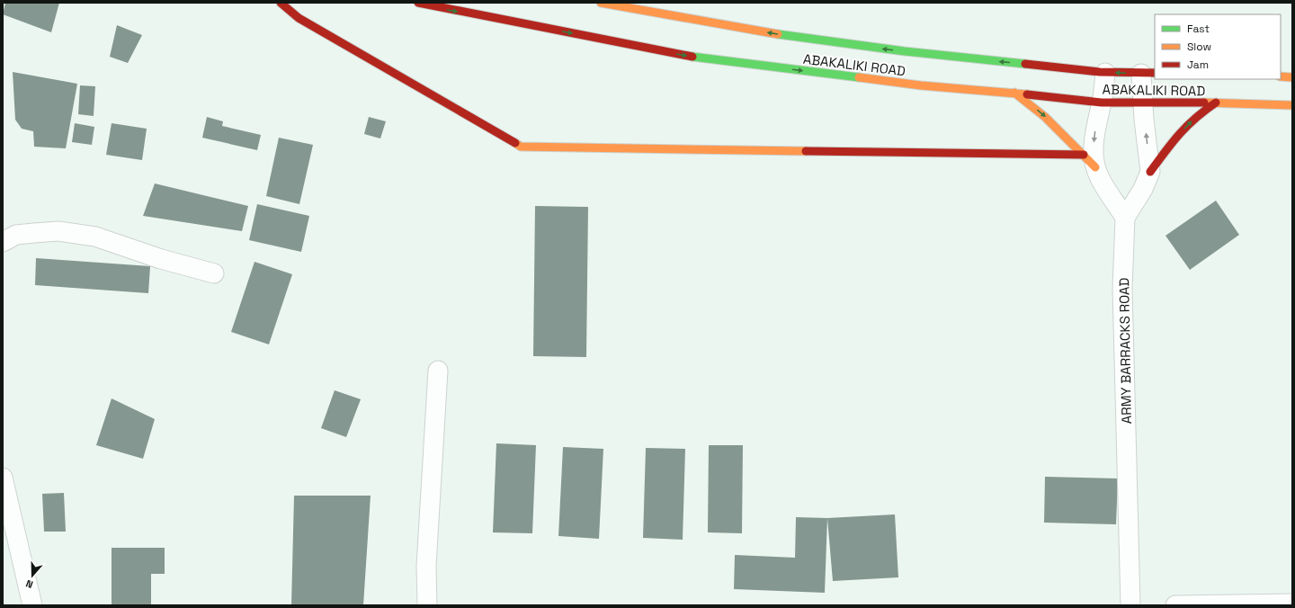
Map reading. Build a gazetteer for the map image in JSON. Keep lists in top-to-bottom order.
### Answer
{
  "streets": {
    "main road": ["ABAKALIKI ROAD"],
    "street": ["ARMY BARRACKS ROAD"]
  },
  "crossings": [
    ["ABAKALIKI ROAD", "ARMY BARRACKS ROAD"]
  ],
  "legend": ["Fast", "Slow", "Jam"],
  "north": "bottom"
}
